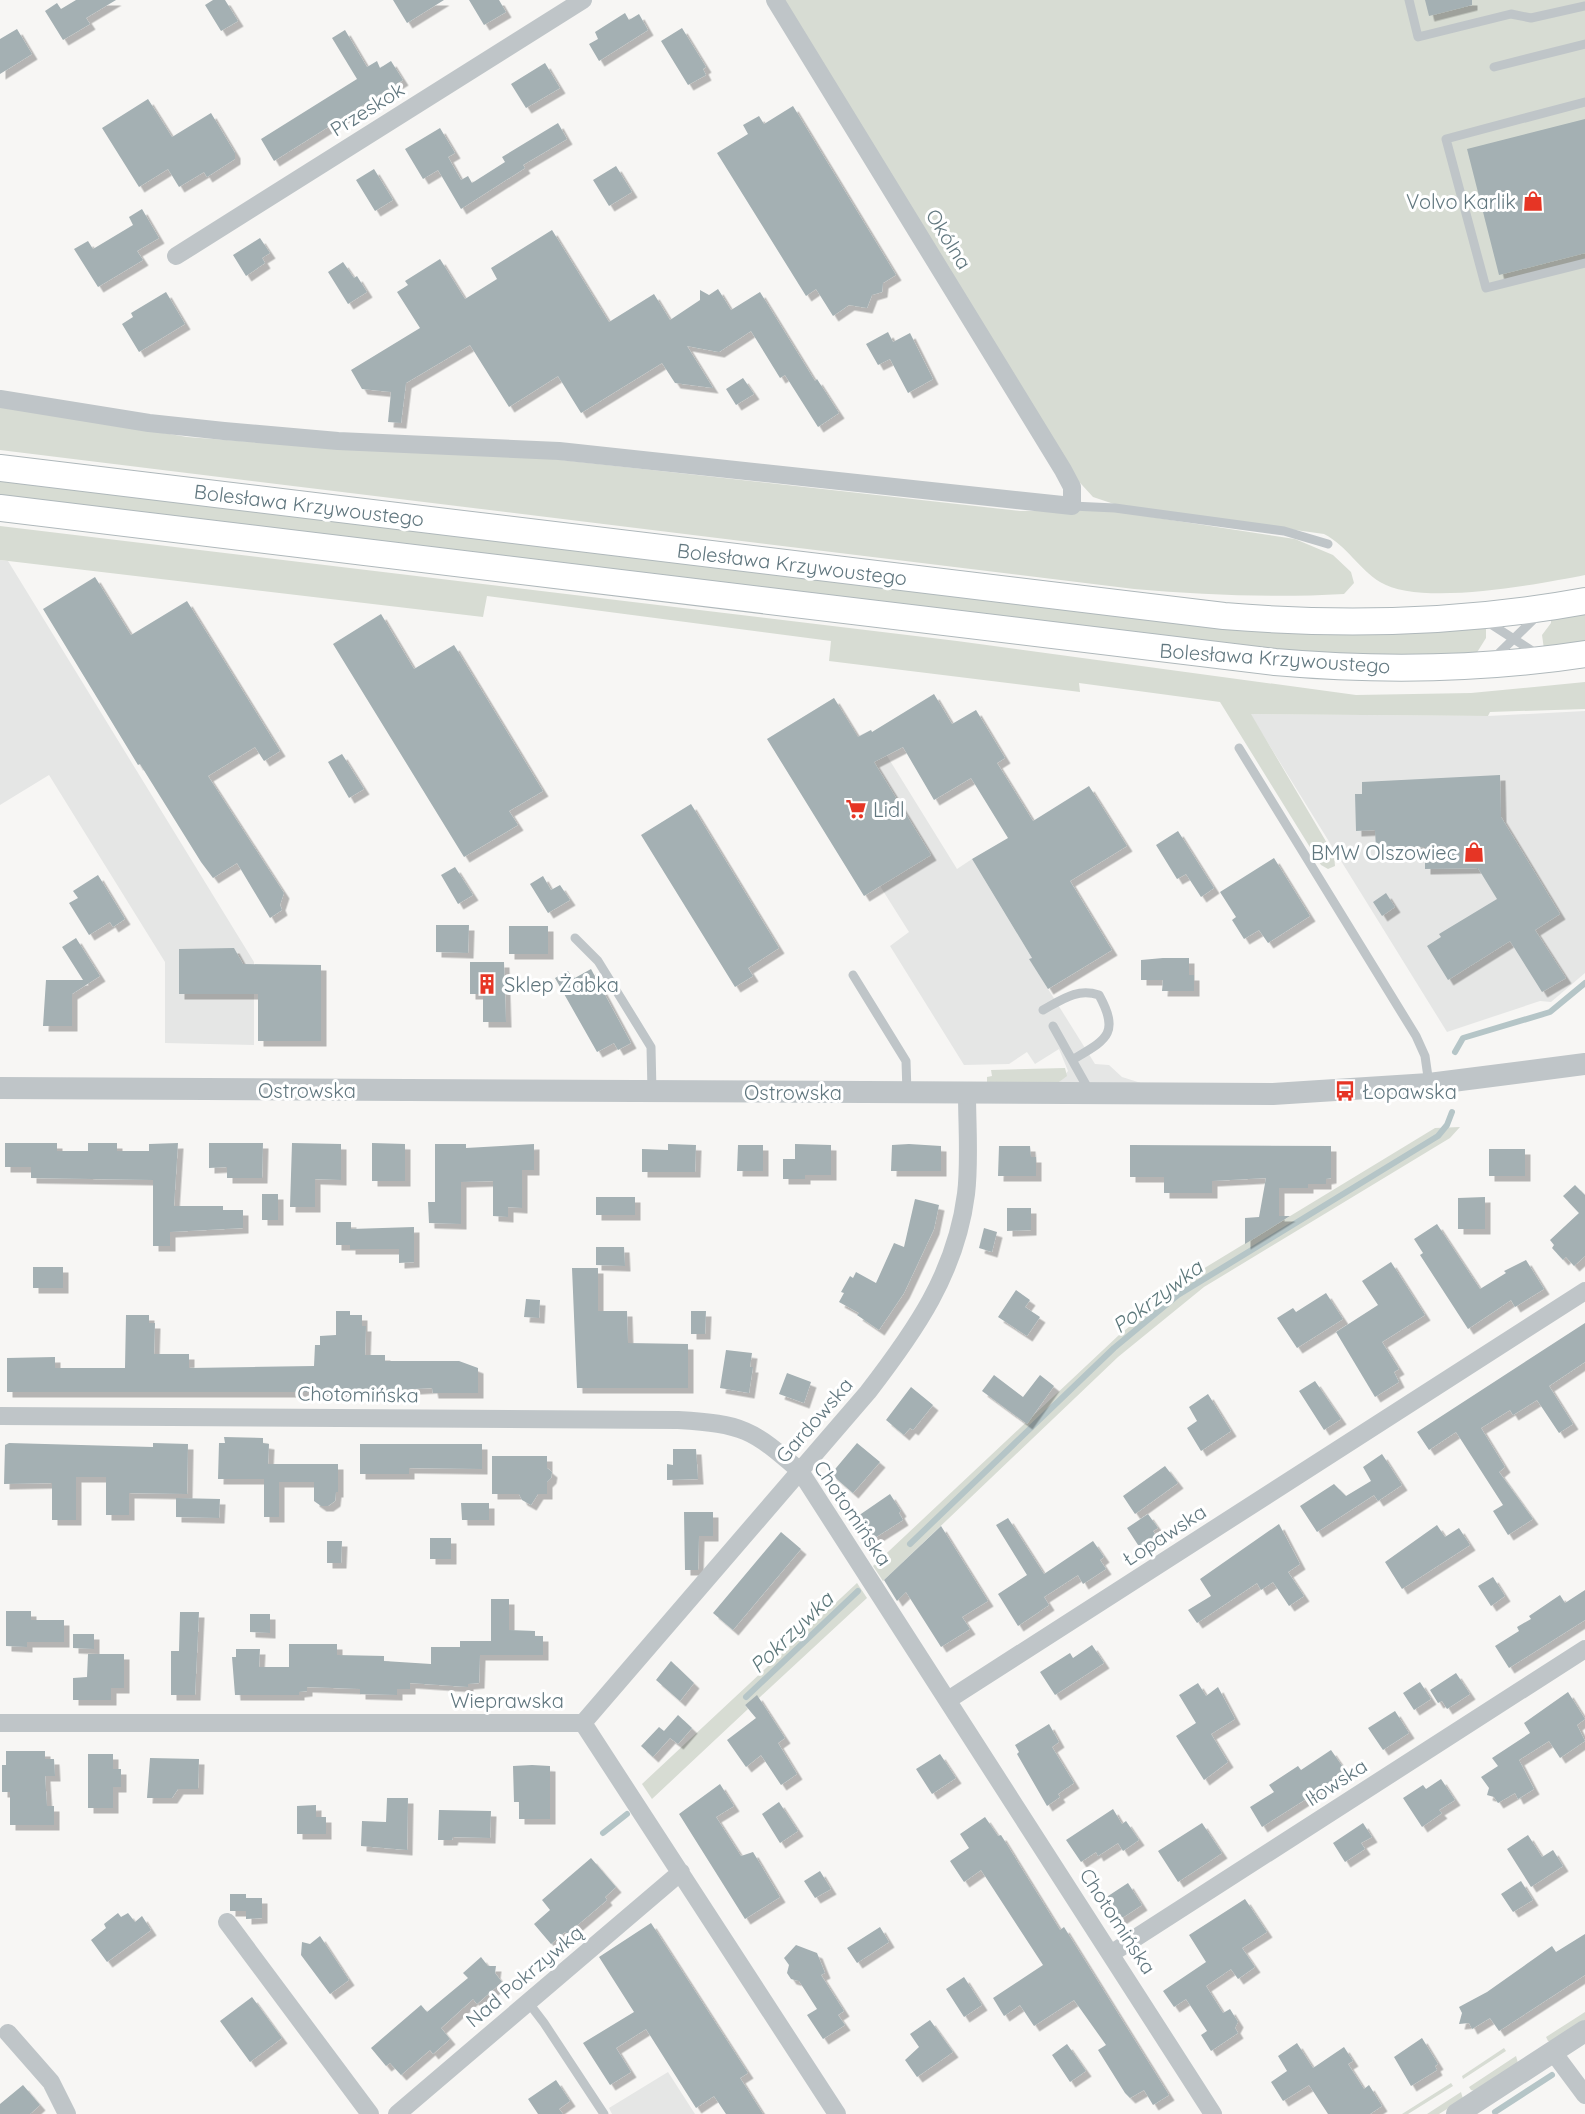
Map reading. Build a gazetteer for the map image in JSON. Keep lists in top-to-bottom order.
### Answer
{
  "streets": {
    "main road": ["Bolesława Krzywoustego"],
    "street": [
      "Przeskok",
      "Okólna",
      "Ostrowska",
      "Chotomińska",
      "Gardowska",
      "Łopawska",
      "Wieprawska",
      "Iłowska",
      "Nad Pokrzywką"
    ]
  },
  "crossings": [
    ["Ostrowska", "Gardowska"],
    ["Chotomińska", "Gardowska"],
    ["Chotomińska", "Łopawska"],
    ["Chotomińska", "Iłowska"],
    ["Gardowska", "Wieprawska"],
    ["Wieprawska", "Nad Pokrzywką"]
  ],
  "water": ["Pokrzywka"],
  "places": {
    "shop": ["Volvo Karlik", "BMW Olszowiec"],
    "supermarket": ["Lidl"],
    "building": ["Sklep Żabka"],
    "bus stop": ["Łopawska"]
  }
}
